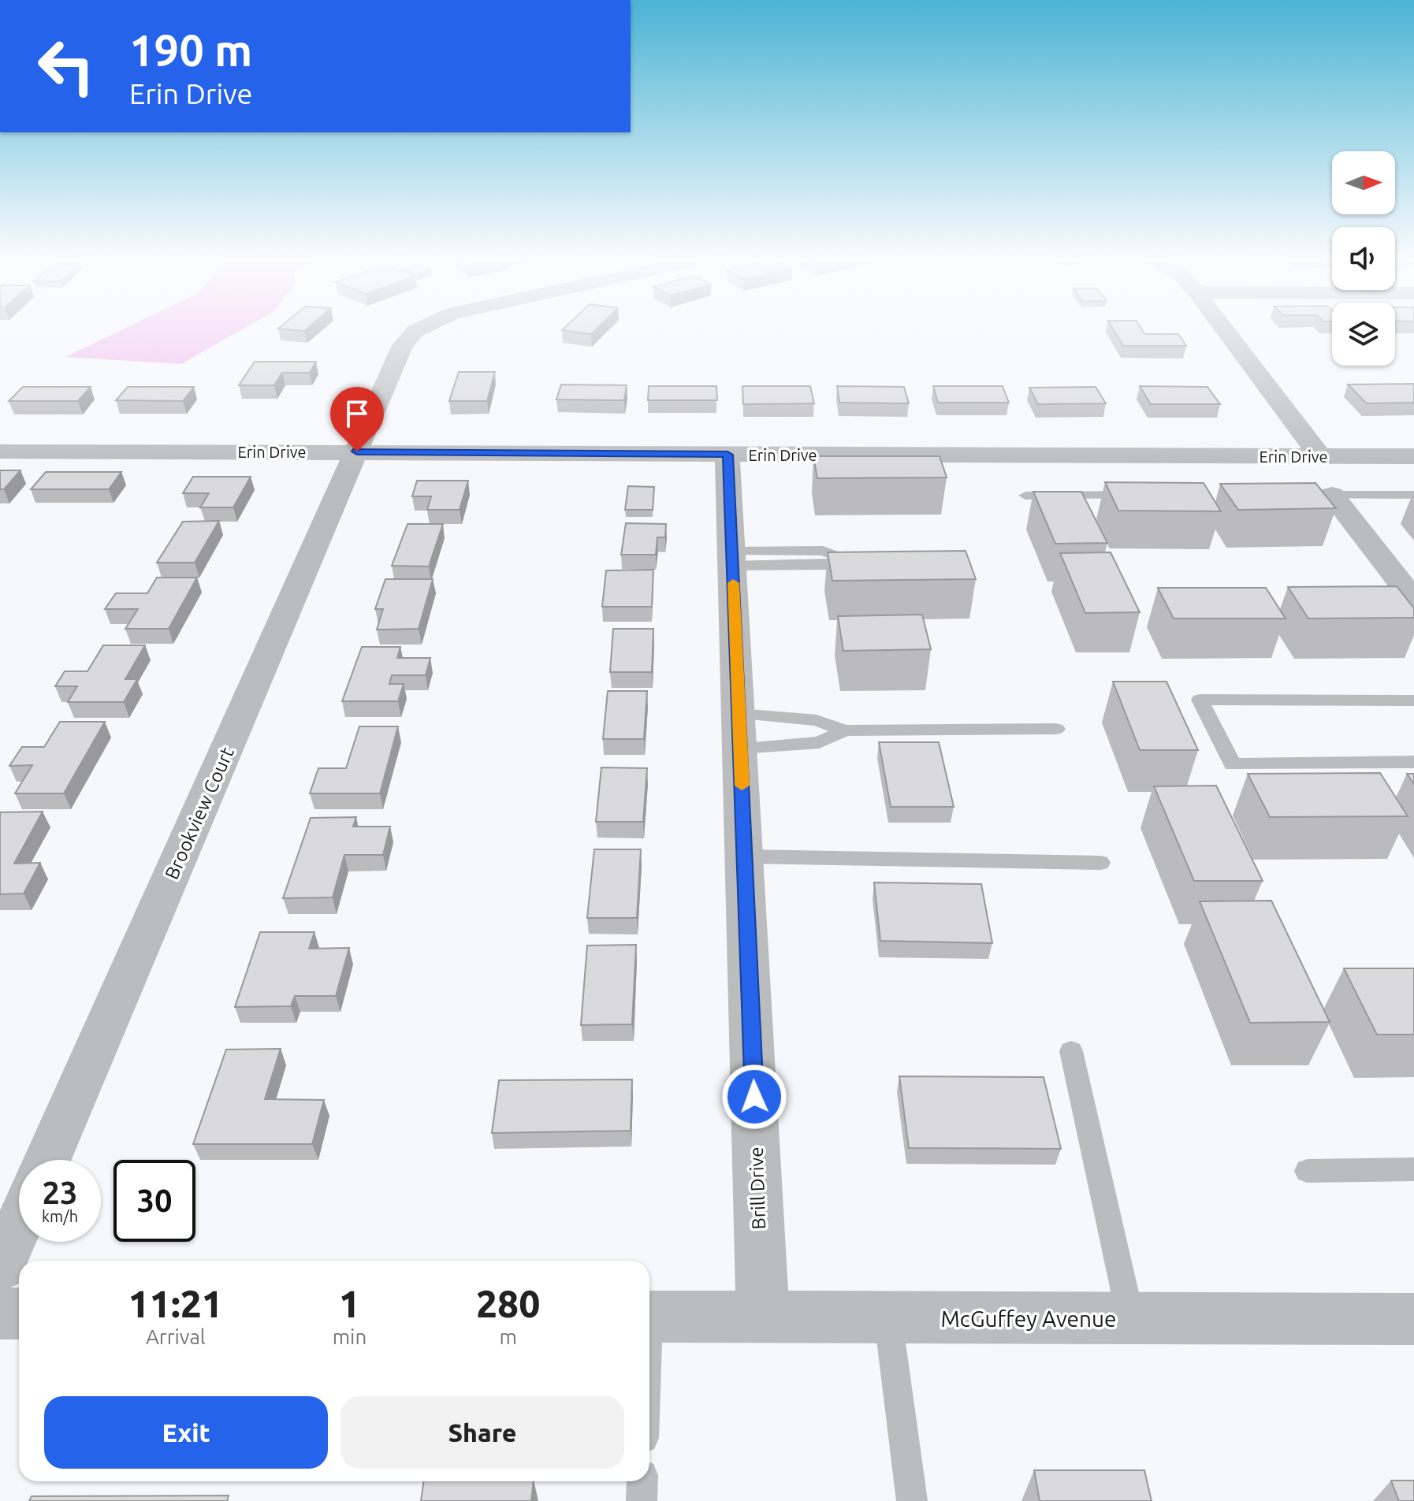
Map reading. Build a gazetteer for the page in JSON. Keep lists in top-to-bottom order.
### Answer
{
  "streets": {
    "street": [
      "Erin Drive",
      "Brookview Court",
      "Brill Drive",
      "McGuffey Avenue"
    ]
  },
  "crossings": [
    ["Erin Drive", "Brookview Court"],
    ["Erin Drive", "Brill Drive"],
    ["Brill Drive", "McGuffey Avenue"]
  ],
  "north": "right",
  "page": {
    "turn": ["190 m", "Erin Drive"],
    "speed": "23 km/h",
    "limit": "30",
    "eta": [
      "11:21",
      "Arrival",
      "1",
      "min",
      "280",
      "m"
    ],
    "buttons": ["Exit", "Share"]
  }
}
